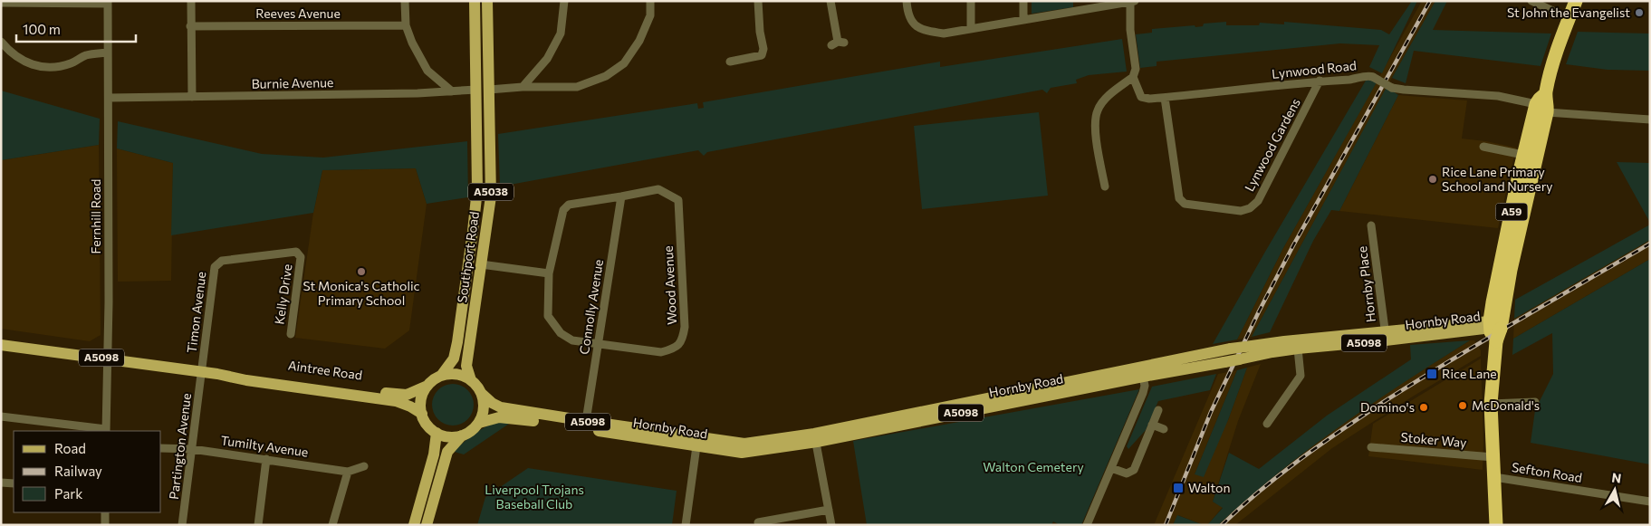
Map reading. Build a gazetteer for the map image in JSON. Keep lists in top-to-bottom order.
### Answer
{
  "streets": {
    "highway": ["A59"],
    "main road": [
      "A5038",
      "Southport Road",
      "Hornby Road",
      "A5098",
      "Aintree Road"
    ],
    "street": [
      "Reeves Avenue",
      "Lynwood Road",
      "Burnie Avenue",
      "Lynwood Gardens",
      "Fernhill Road",
      "Hornby Place",
      "Wood Avenue",
      "Kelly Drive",
      "Connolly Avenue",
      "Timon Avenue",
      "Stoker Way",
      "Partington Avenue",
      "Tumilty Avenue",
      "Sefton Road"
    ]
  },
  "crossings": [
    ["Lynwood Road", "Lynwood Gardens"],
    ["Lynwood Road", "A59"],
    ["Burnie Avenue", "Fernhill Road"],
    ["Burnie Avenue", "Southport Road"],
    ["A5038", "Southport Road"],
    ["A5038", "Hornby Road"],
    ["A5038", "A5098"],
    ["A5038", "Aintree Road"],
    ["A59", "Hornby Road"],
    ["A59", "Stoker Way"],
    ["A59", "Sefton Road"],
    ["Fernhill Road", "Aintree Road"],
    ["Southport Road", "Hornby Road"],
    ["Southport Road", "A5098"],
    ["Southport Road", "Aintree Road"],
    ["Hornby Place", "Hornby Road"],
    ["Wood Avenue", "Connolly Avenue"],
    ["Kelly Drive", "Timon Avenue"],
    ["Connolly Avenue", "Hornby Road"],
    ["Connolly Avenue", "A5098"],
    ["Timon Avenue", "Aintree Road"],
    ["Timon Avenue", "Partington Avenue"],
    ["Hornby Road", "A5098"],
    ["Hornby Road", "Aintree Road"],
    ["A5098", "Aintree Road"],
    ["Aintree Road", "Partington Avenue"],
    ["Partington Avenue", "Tumilty Avenue"]
  ],
  "parks": ["Walton Cemetery", "Liverpool Trojans Baseball Club"],
  "places": {
    "other": [
      "St John the Evangelist",
      "Rice Lane Primary School and Nursery",
      "St Monica's Catholic Primary School",
      "McDonald's",
      "Domino's"
    ],
    "transit": ["Rice Lane", "Walton"]
  },
  "legend": ["Road", "Railway", "Park"],
  "scale_bar": "100 m",
  "north": "top"
}
